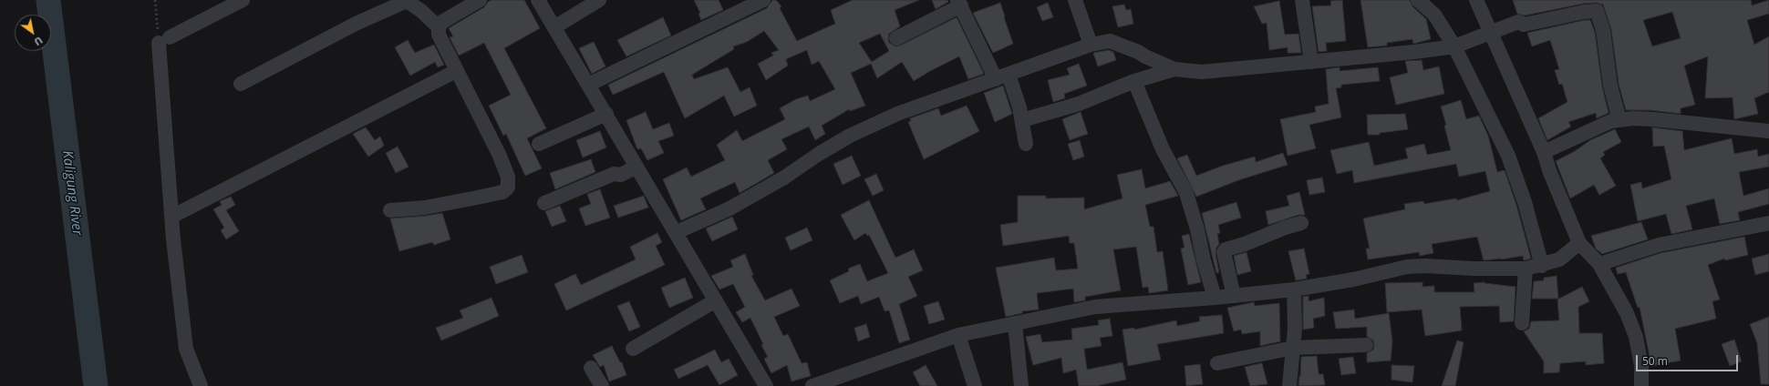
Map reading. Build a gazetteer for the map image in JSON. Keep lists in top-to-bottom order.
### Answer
{
  "water": ["Kaligung River"],
  "scale_bar": "50 m",
  "north": "bottom right"
}
